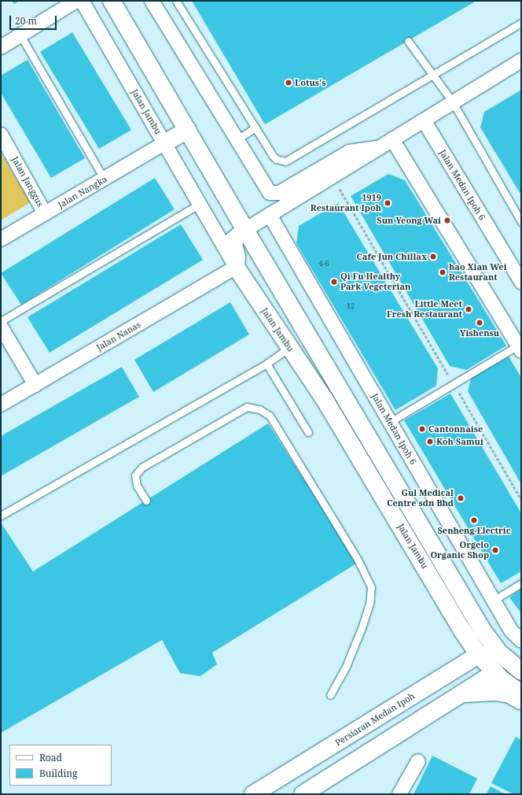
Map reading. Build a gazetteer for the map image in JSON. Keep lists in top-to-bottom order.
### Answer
{
  "streets": {
    "street": [
      "Jalan Jambu",
      "Jalan Janggus",
      "Jalan Medan Ipoh 6",
      "Jalan Nangka",
      "Jalan Nanas",
      "Persiaran Medan Ipoh"
    ]
  },
  "crossings": [
    ["Jalan Jambu", "Jalan Nangka"],
    ["Jalan Jambu", "Jalan Nanas"],
    ["Jalan Jambu", "Persiaran Medan Ipoh"],
    ["Jalan Janggus", "Jalan Nangka"]
  ],
  "places": [
    "Lotus's",
    "1919 Restaurant Ipoh",
    "Sun Yeong Wai",
    "Cafe Jun Chillax",
    "hao Xian Wei Restaurant",
    "Qi Fu Healthy Park Vegeterian",
    "Little Meet Fresh Restaurant",
    "Yishensu",
    "Cantonnaise",
    "Koh Samui",
    "Gul Medical Centre sdn Bhd",
    "Senheng Electric",
    "Orgelo Organic Shop"
  ],
  "house_numbers": ["4-6", "12"],
  "legend": ["Road", "Building"],
  "scale_bar": "20 m"
}
